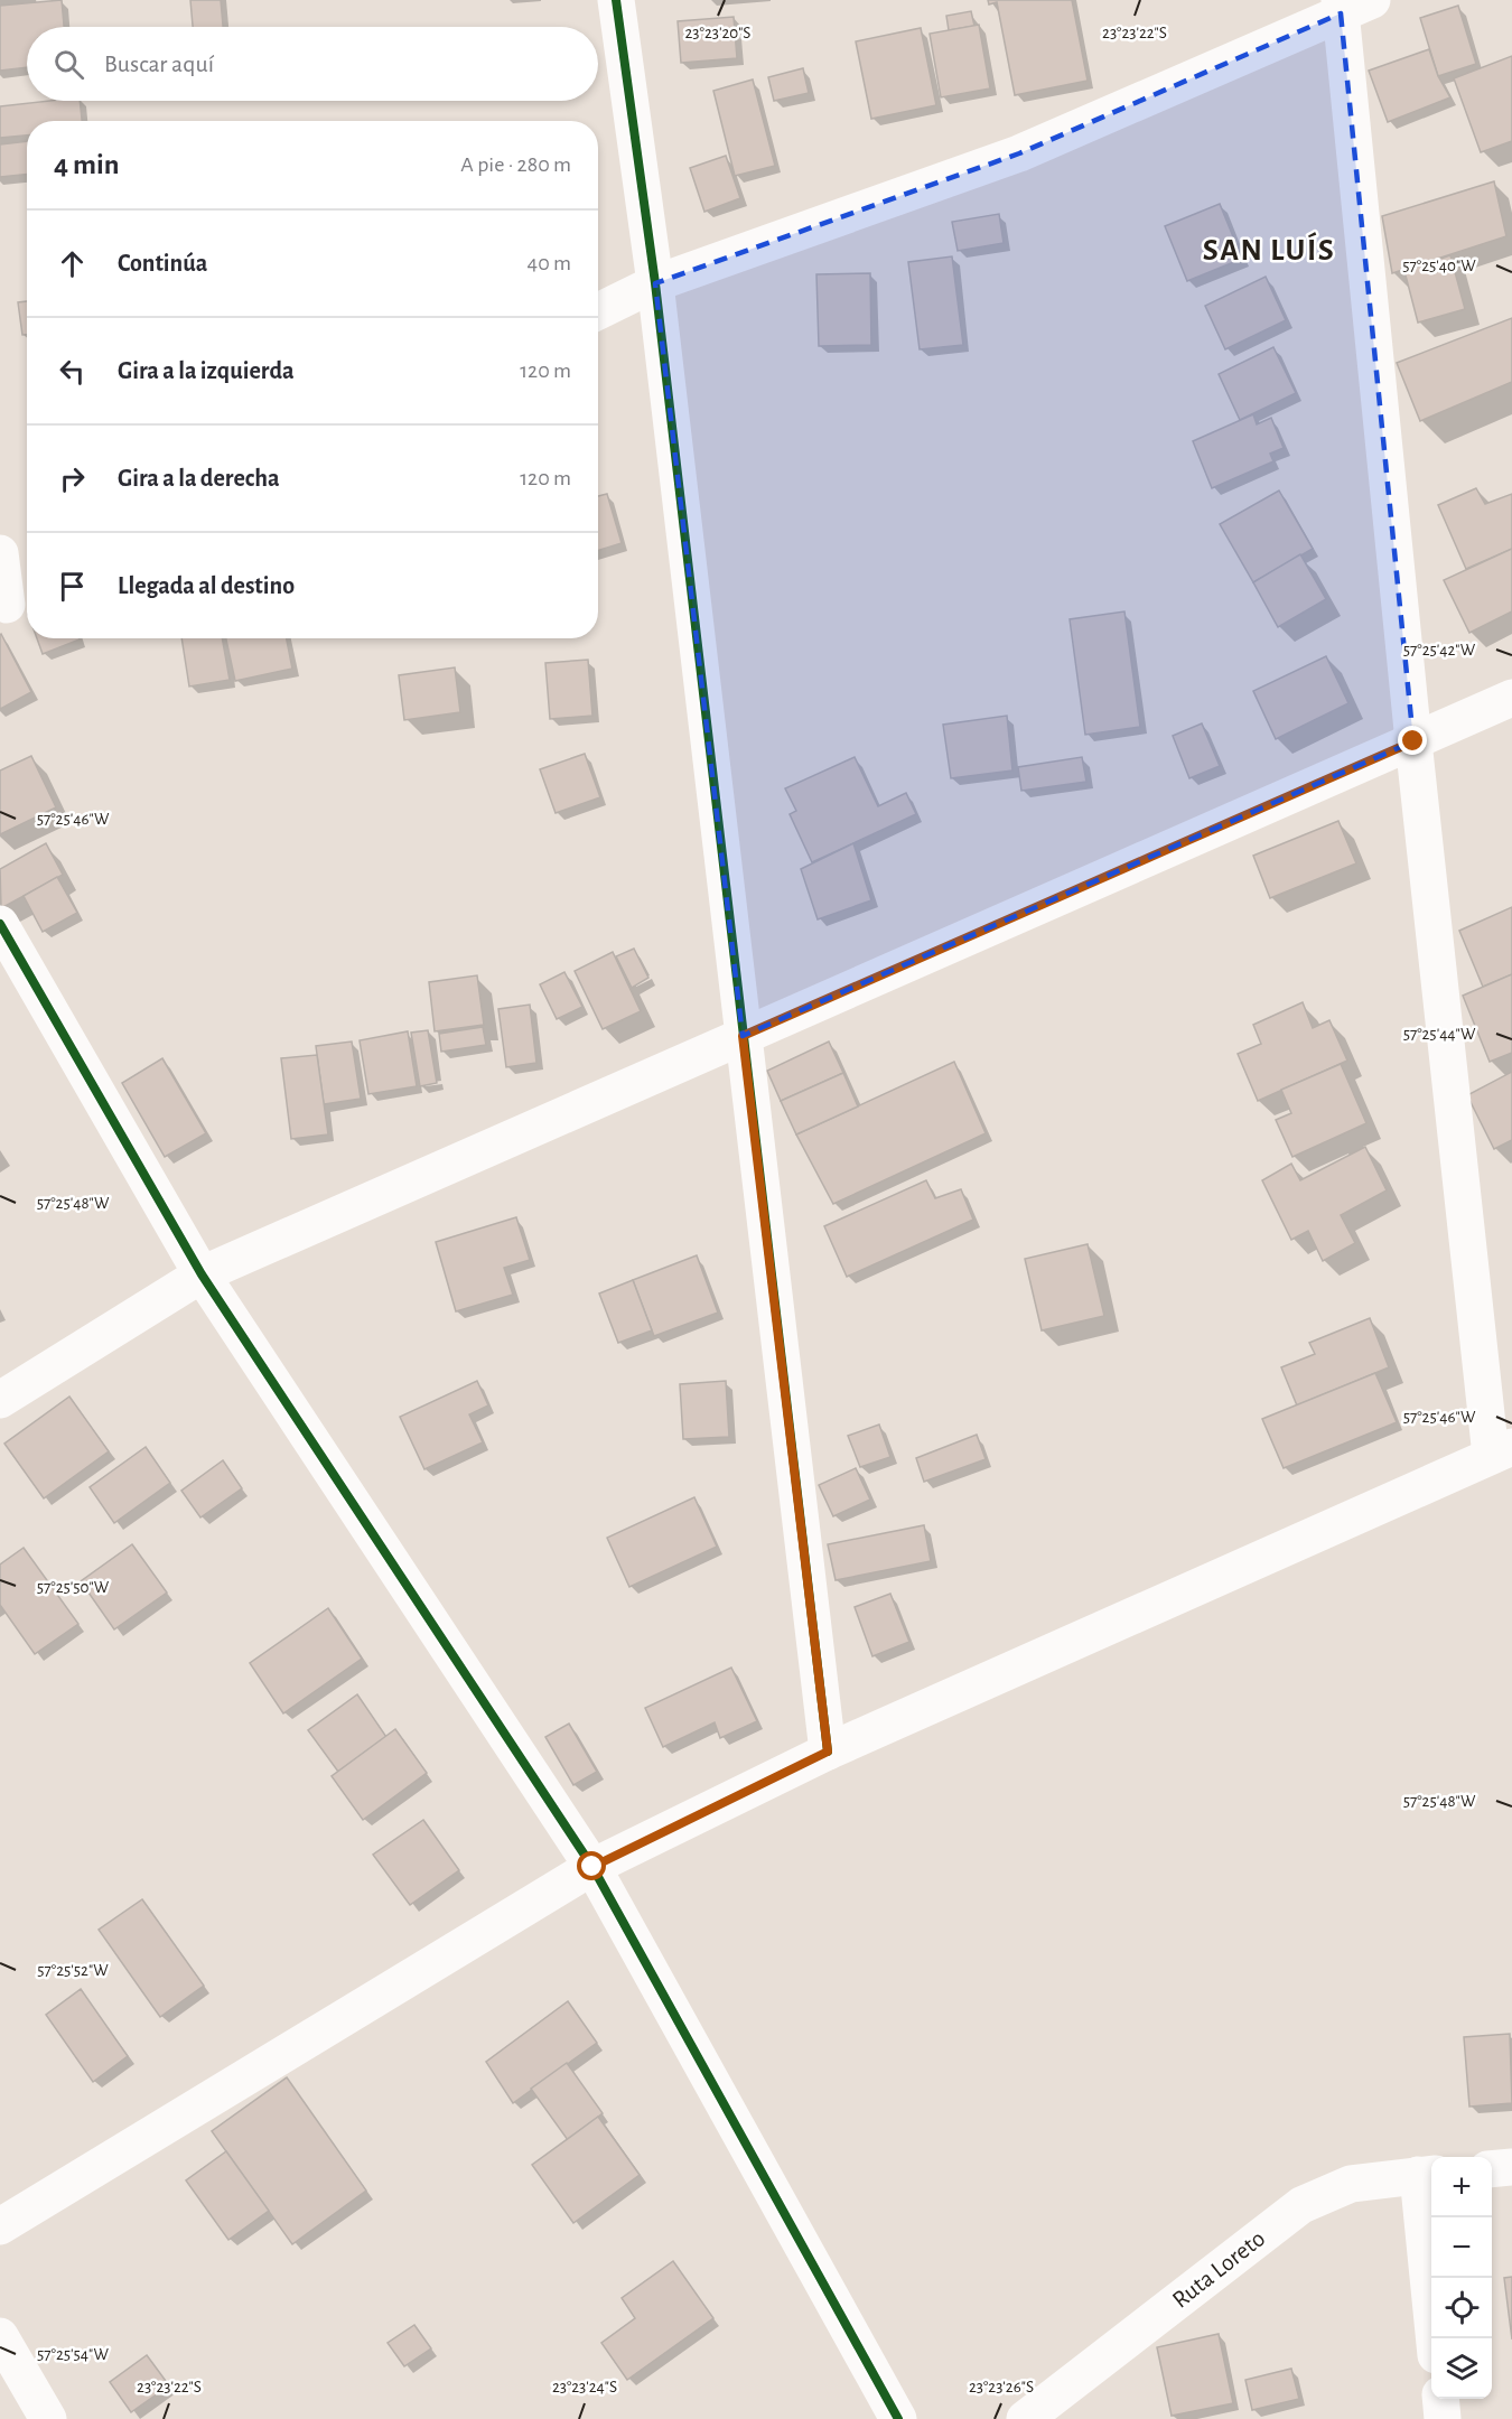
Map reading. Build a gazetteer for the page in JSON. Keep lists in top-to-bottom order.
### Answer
{
  "streets": {
    "street": ["Ruta Loreto"]
  },
  "districts": ["SAN LUÍS"],
  "page": {
    "search": "Buscar aquí",
    "heading": ["4 min", "A pie · 280 m"],
    "list": [
      ["Continúa", "40 m"],
      ["Gira a la izquierda", "120 m"],
      ["Gira a la derecha", "120 m"],
      "Llegada al destino"
    ],
    "map_buttons": ["+", "−"]
  },
  "coordinates": [
    "23°23'20\"S",
    "23°23'22\"S",
    "57°25'40\"W",
    "57°25'42\"W",
    "57°25'46\"W",
    "57°25'44\"W",
    "57°25'48\"W",
    "57°25'50\"W",
    "57°25'52\"W",
    "57°25'54\"W",
    "23°23'24\"S",
    "23°23'26\"S"
  ]
}
